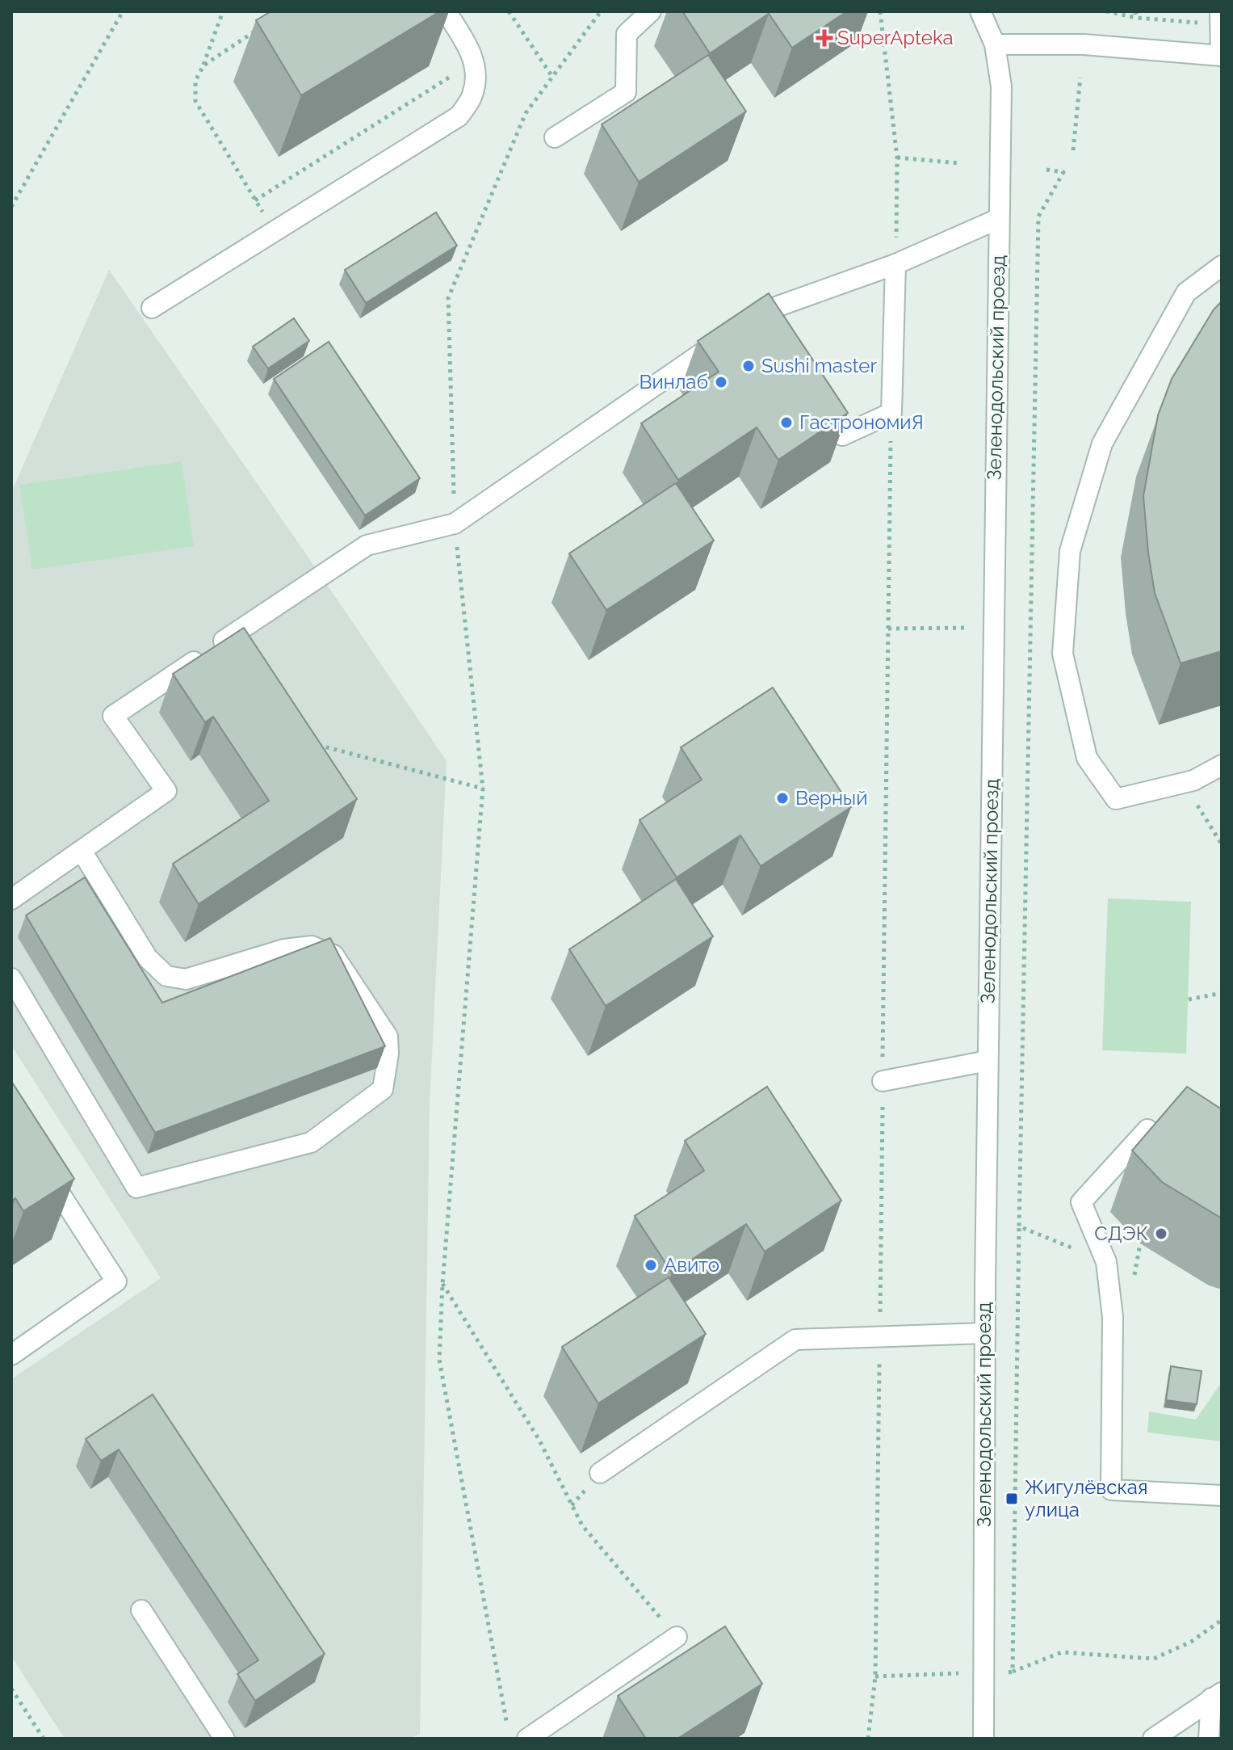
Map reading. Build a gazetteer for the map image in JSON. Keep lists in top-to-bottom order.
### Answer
{
  "streets": {
    "street": ["Зеленодольский проезд"]
  },
  "places": {
    "health": ["SuperApteka"],
    "other": [
      "Sushi master",
      "Винлаб",
      "ГастрономиЯ",
      "Верный",
      "СДЭК",
      "Авито"
    ],
    "transit": ["Жигулёвская улица"]
  }
}
